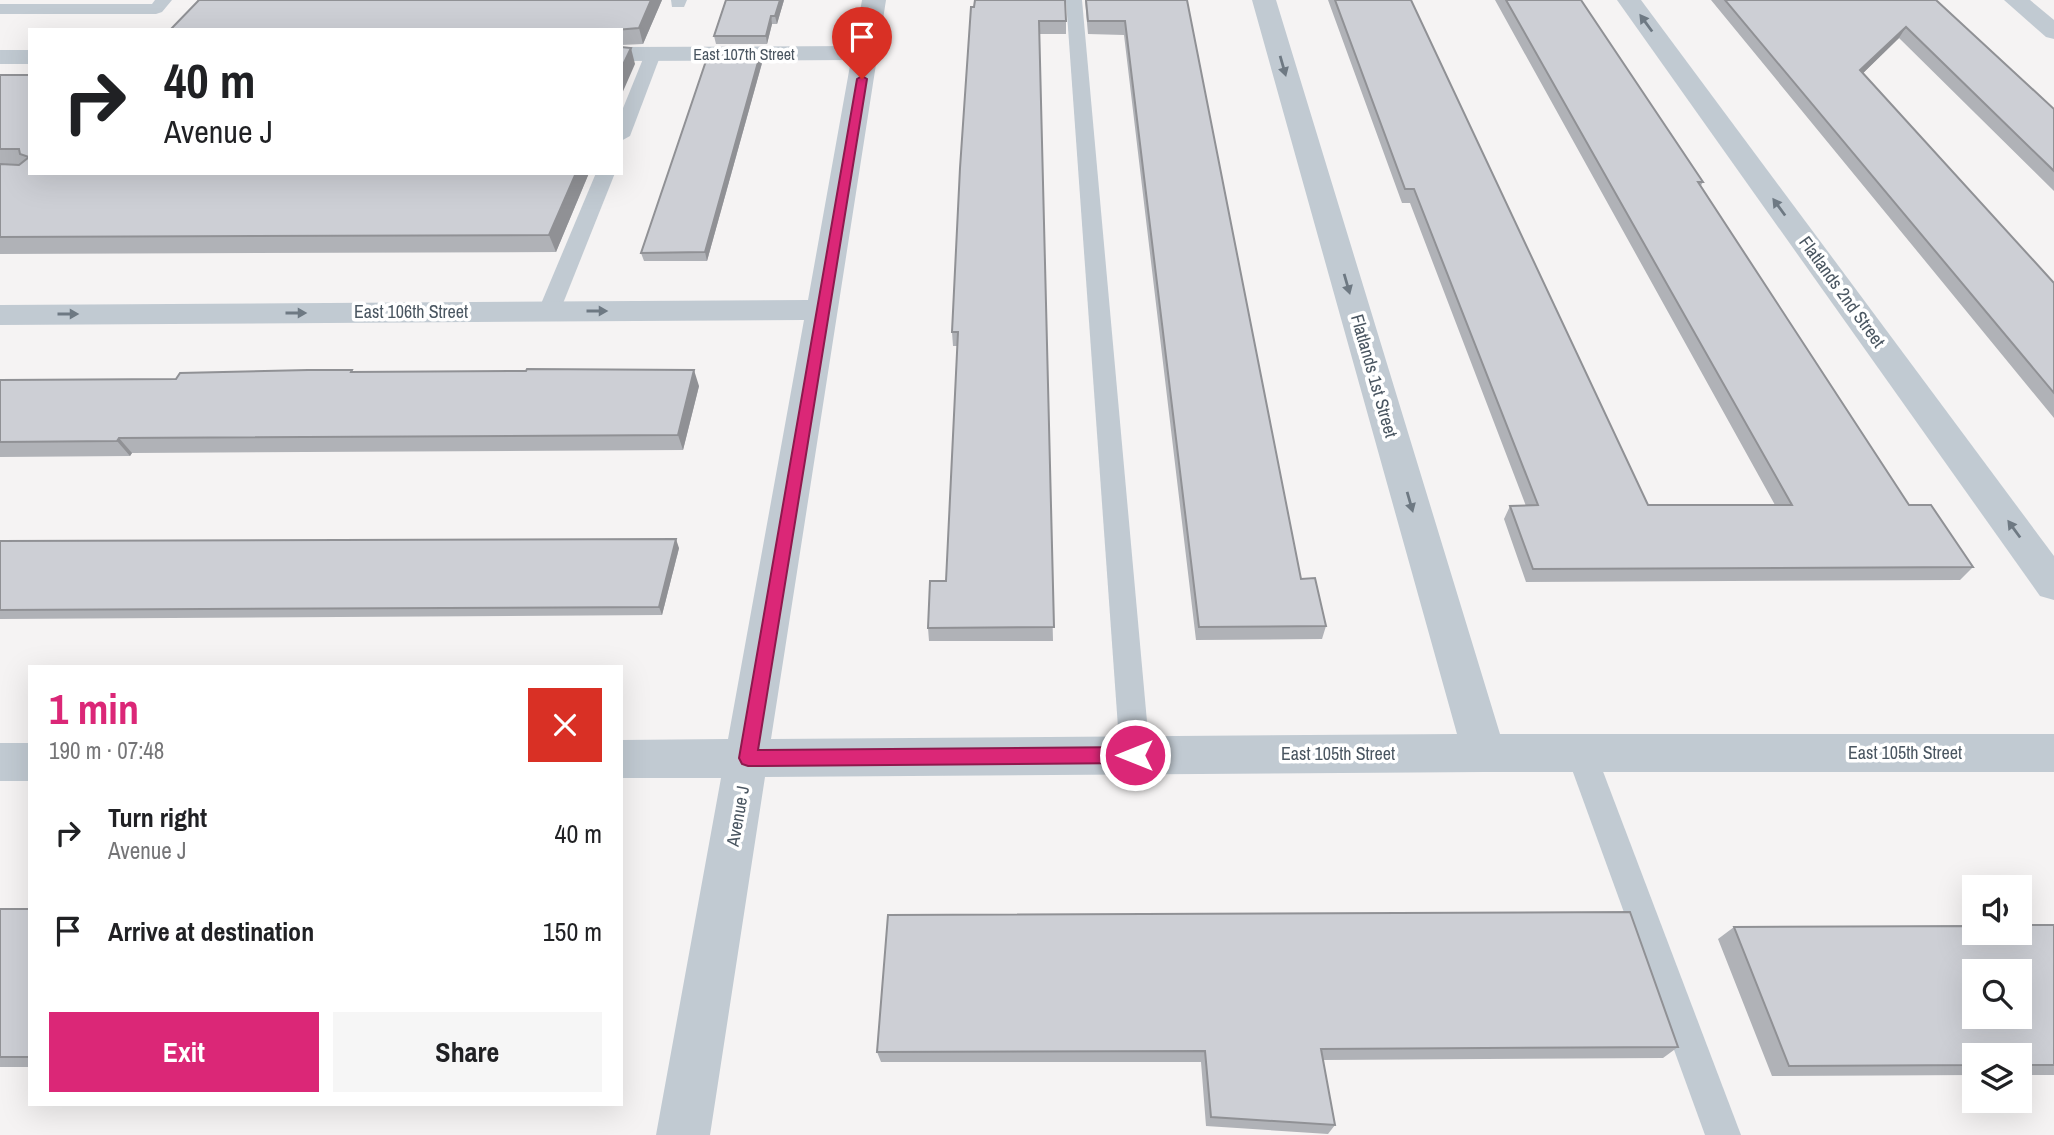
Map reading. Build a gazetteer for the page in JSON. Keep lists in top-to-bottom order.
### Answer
{
  "streets": {
    "street": [
      "East 107th Street",
      "Flatlands 2nd Street",
      "East 106th Street",
      "Flatlands 1st Street",
      "East 105th Street",
      "Avenue J"
    ]
  },
  "crossings": [
    ["East 107th Street", "Avenue J"],
    ["East 106th Street", "Avenue J"],
    ["Flatlands 1st Street", "East 105th Street"],
    ["East 105th Street", "Avenue J"]
  ],
  "one_way": ["Flatlands 2nd Street", "East 106th Street", "Flatlands 1st Street"],
  "page": {
    "turn": ["40 m", "Avenue J"],
    "heading": ["1 min", "190 m · 07:48"],
    "list": [
      {
        "name": "Turn right",
        "note": "Avenue J",
        "value": "40 m"
      },
      {
        "name": "Arrive at destination",
        "value": "150 m"
      }
    ],
    "buttons": ["Exit", "Share"]
  }
}
